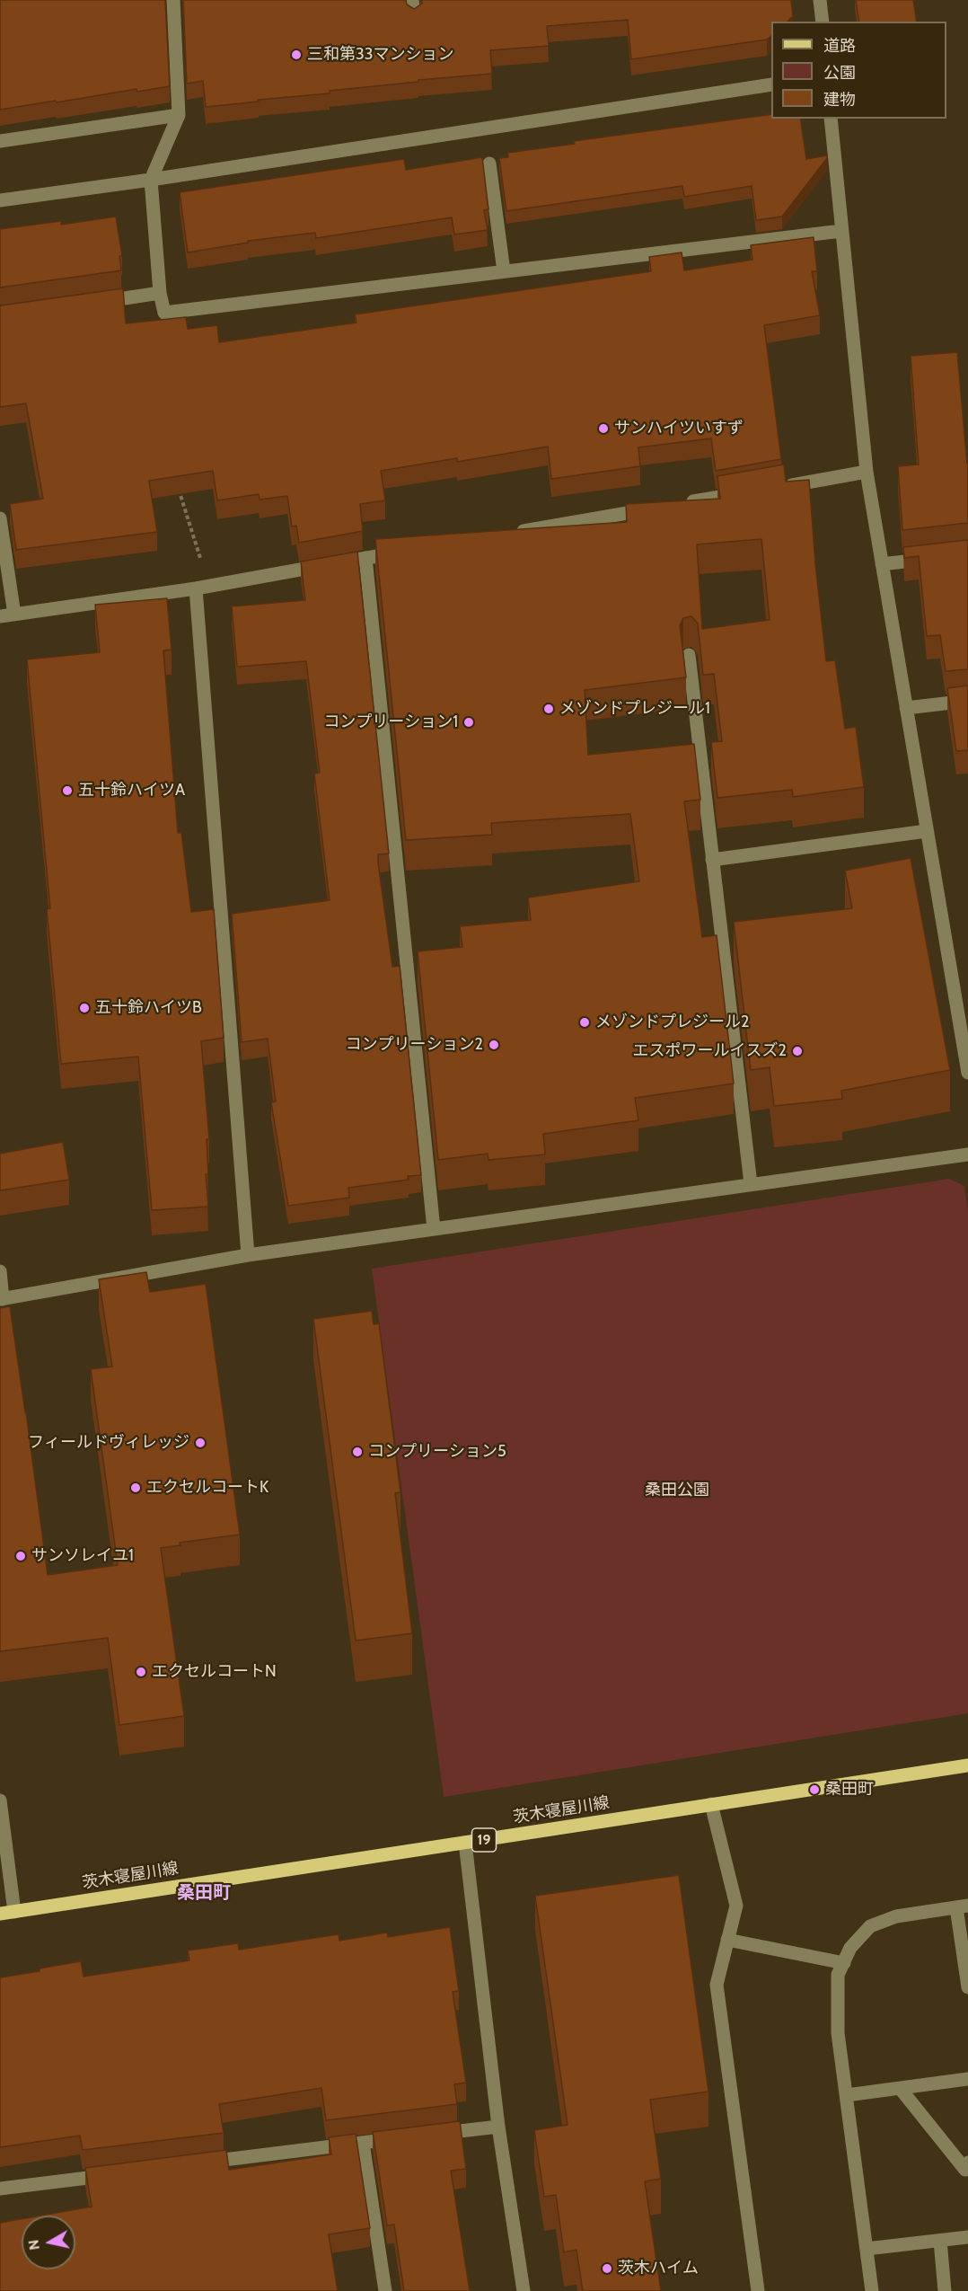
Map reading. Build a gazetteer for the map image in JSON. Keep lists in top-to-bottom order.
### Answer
{
  "streets": {
    "main road": ["茨木寝屋川線", "19"]
  },
  "districts": ["桑田町"],
  "parks": ["桑田公園"],
  "places": [
    "三和第33マンション",
    "サンハイツいすず",
    "メゾンドプレジール1",
    "コンプリーション1",
    "五十鈴ハイツA",
    "五十鈴ハイツB",
    "メゾンドプレジール2",
    "コンプリーション2",
    "エスポワールイスズ2",
    "フィールドヴィレッジ",
    "コンプリーション5",
    "エクセルコートK",
    "サンソレイユ1",
    "エクセルコートN",
    "桑田町",
    "茨木ハイム"
  ],
  "legend": ["道路", "公園", "建物"],
  "north": "left"
}
